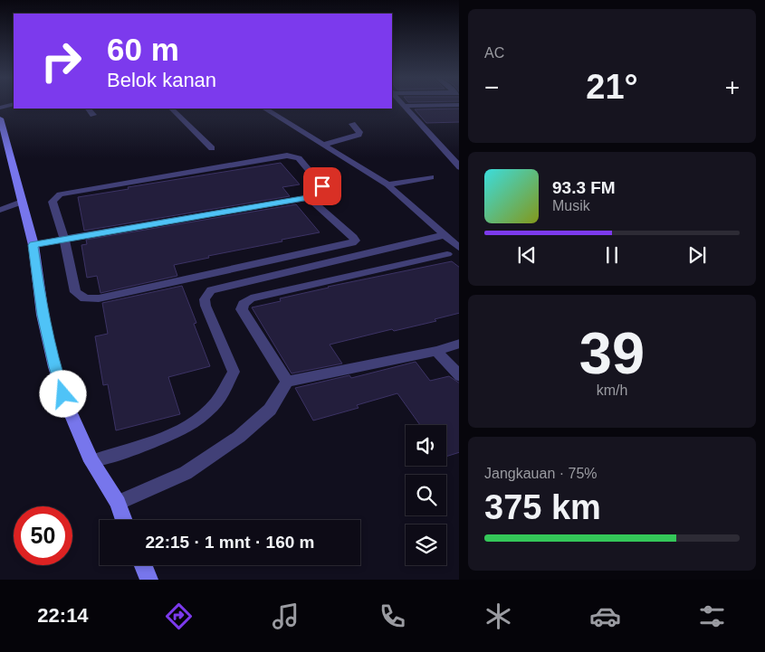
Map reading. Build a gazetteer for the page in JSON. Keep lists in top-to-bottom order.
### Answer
{
  "page": {
    "tile": [
      "AC",
      ["39", "km/h"],
      ["Jangkauan · 75%", "375 km"]
    ],
    "turn": ["60 m", "Belok kanan"],
    "heat": ["−", "21°", "+"],
    "song": ["93.3 FM", "Musik"],
    "limit": "50",
    "trip": "22:15 · 1 mnt · 160 m",
    "tabs": "22:14"
  }
}
